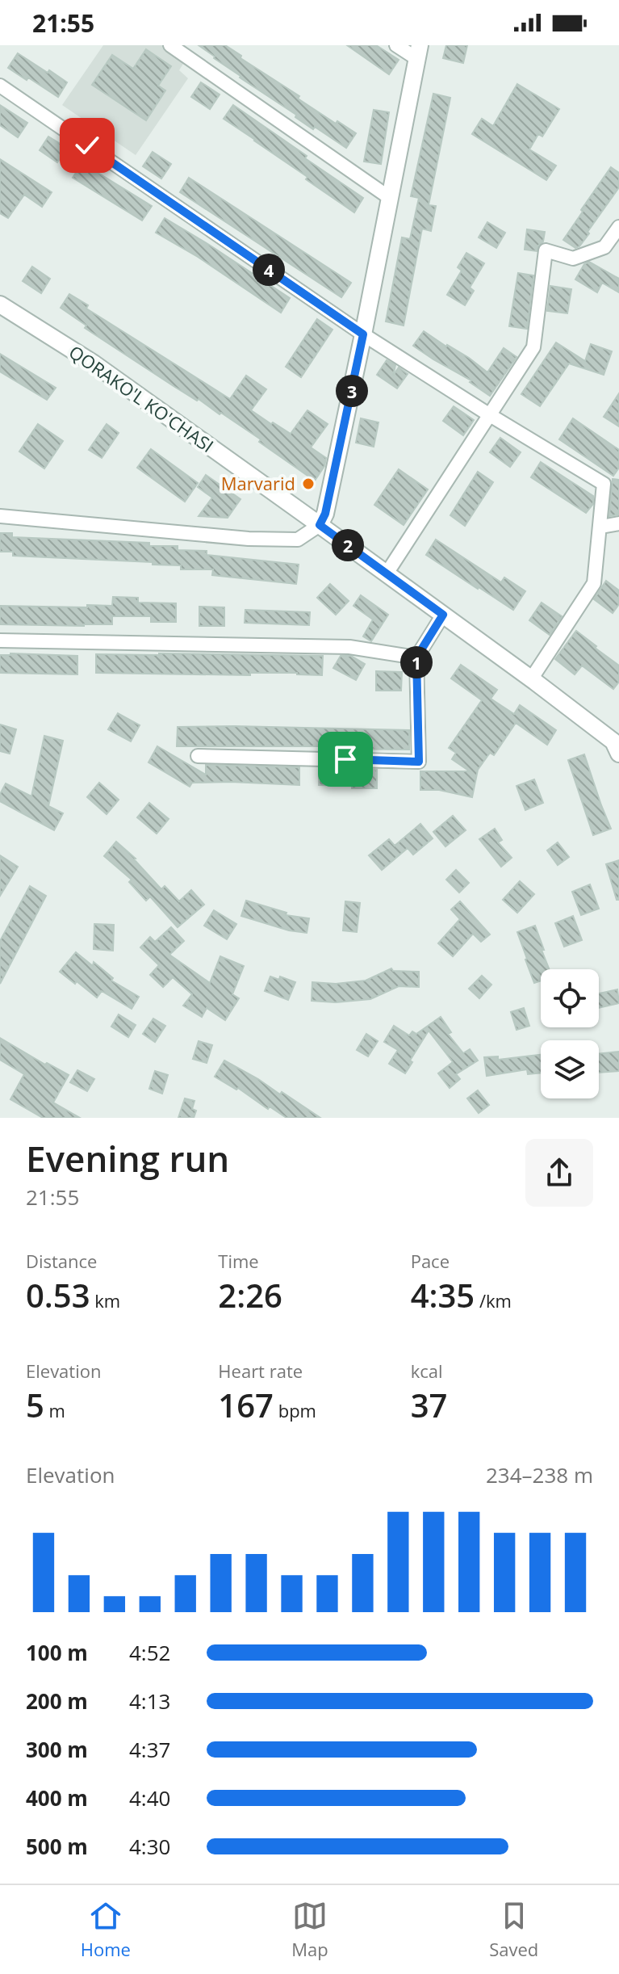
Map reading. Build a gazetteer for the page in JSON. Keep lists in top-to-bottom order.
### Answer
{
  "streets": {
    "street": ["QORAKO'L KO'CHASI"]
  },
  "places": ["Marvarid"],
  "page": {
    "status": "21:55",
    "pins": [
      "4",
      "3",
      "2",
      "1"
    ],
    "heading": ["Evening run", "21:55"],
    "stats": [
      ["Distance", "0.53 km"],
      ["Time", "2:26"],
      ["Pace", "4:35 /km"],
      ["Elevation", "5 m"],
      ["Heart rate", "167 bpm"],
      ["kcal", "37"]
    ],
    "chart": ["Elevation", "234–238 m"],
    "list": [
      {
        "name": "100 m",
        "note": "4:52"
      },
      {
        "name": "200 m",
        "note": "4:13"
      },
      {
        "name": "300 m",
        "note": "4:37"
      },
      {
        "name": "400 m",
        "note": "4:40"
      },
      {
        "name": "500 m",
        "note": "4:30"
      }
    ],
    "tabs": ["Home", "Map", "Saved"]
  }
}
